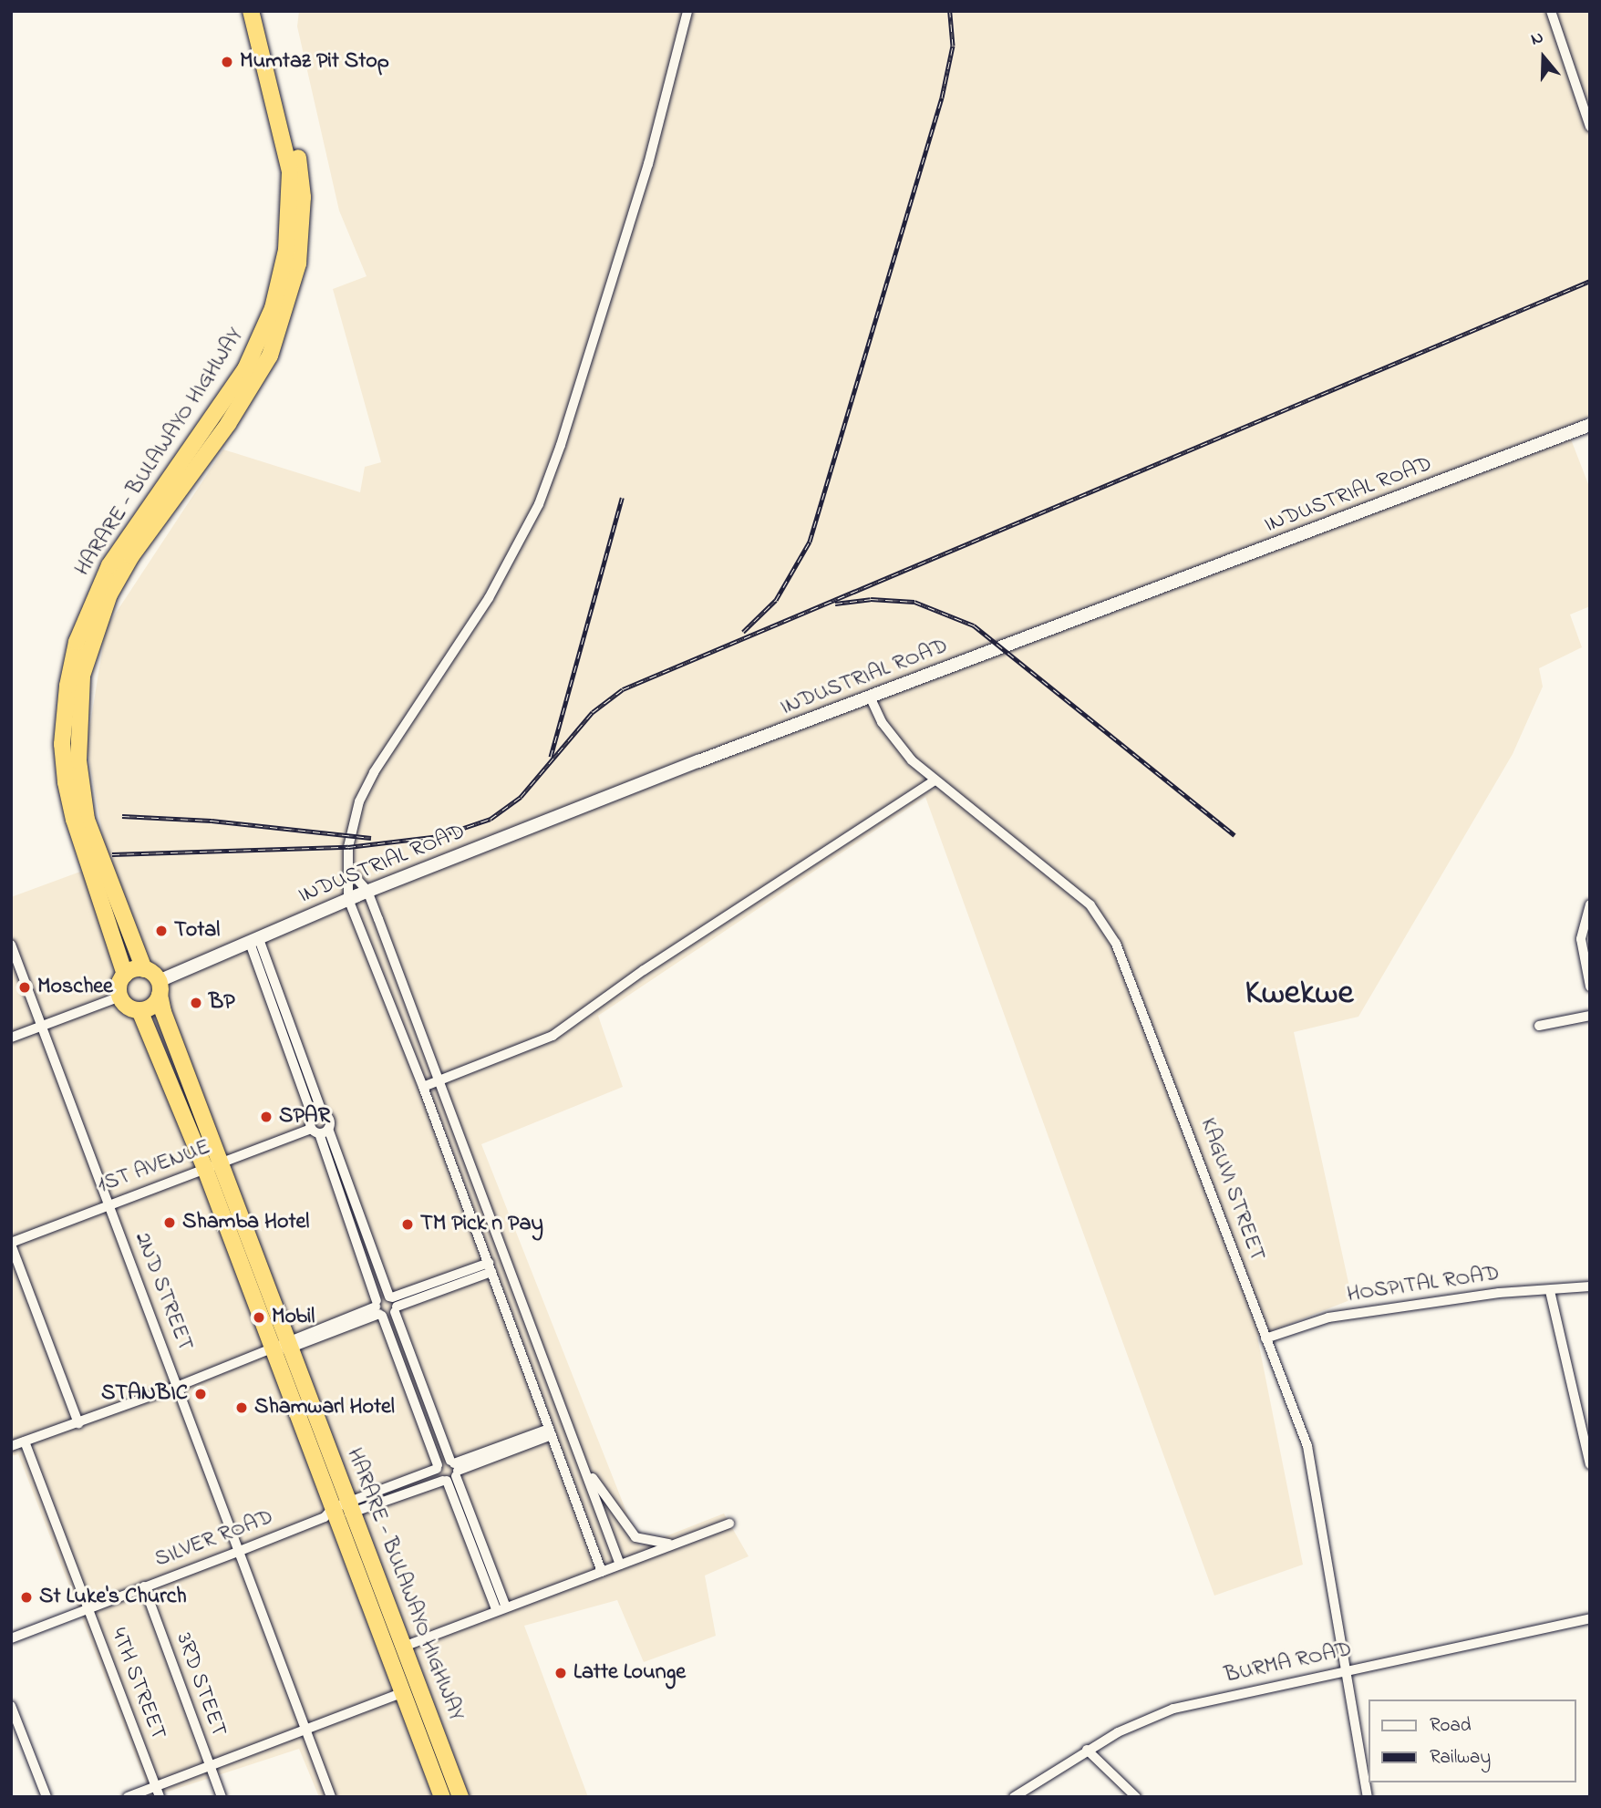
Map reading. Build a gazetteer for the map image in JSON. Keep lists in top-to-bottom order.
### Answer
{
  "streets": {
    "highway": ["HARARE - BULAWAYO HIGHWAY"],
    "street": [
      "INDUSTRIAL ROAD",
      "1ST AVENUE",
      "KAGUVI STREET",
      "HOSPITAL ROAD",
      "2ND STREET",
      "SILVER ROAD",
      "BURMA ROAD",
      "4TH STREET",
      "3RD STEET"
    ]
  },
  "crossings": [
    ["HARARE - BULAWAYO HIGHWAY", "INDUSTRIAL ROAD"],
    ["HARARE - BULAWAYO HIGHWAY", "1ST AVENUE"],
    ["HARARE - BULAWAYO HIGHWAY", "SILVER ROAD"],
    ["INDUSTRIAL ROAD", "KAGUVI STREET"],
    ["1ST AVENUE", "2ND STREET"],
    ["KAGUVI STREET", "HOSPITAL ROAD"],
    ["KAGUVI STREET", "BURMA ROAD"],
    ["2ND STREET", "SILVER ROAD"],
    ["SILVER ROAD", "4TH STREET"],
    ["SILVER ROAD", "3RD STEET"]
  ],
  "districts": ["Kwekwe"],
  "places": [
    "Mumtaz Pit Stop",
    "Total",
    "Moschee",
    "BP",
    "SPAR",
    "Shamba Hotel",
    "TM Pick n Pay",
    "Mobil",
    "STANBIC",
    "Shamwarl Hotel",
    "St Luke's Church",
    "Latte Lounge"
  ],
  "legend": ["Road", "Railway"],
  "north": "top"
}
